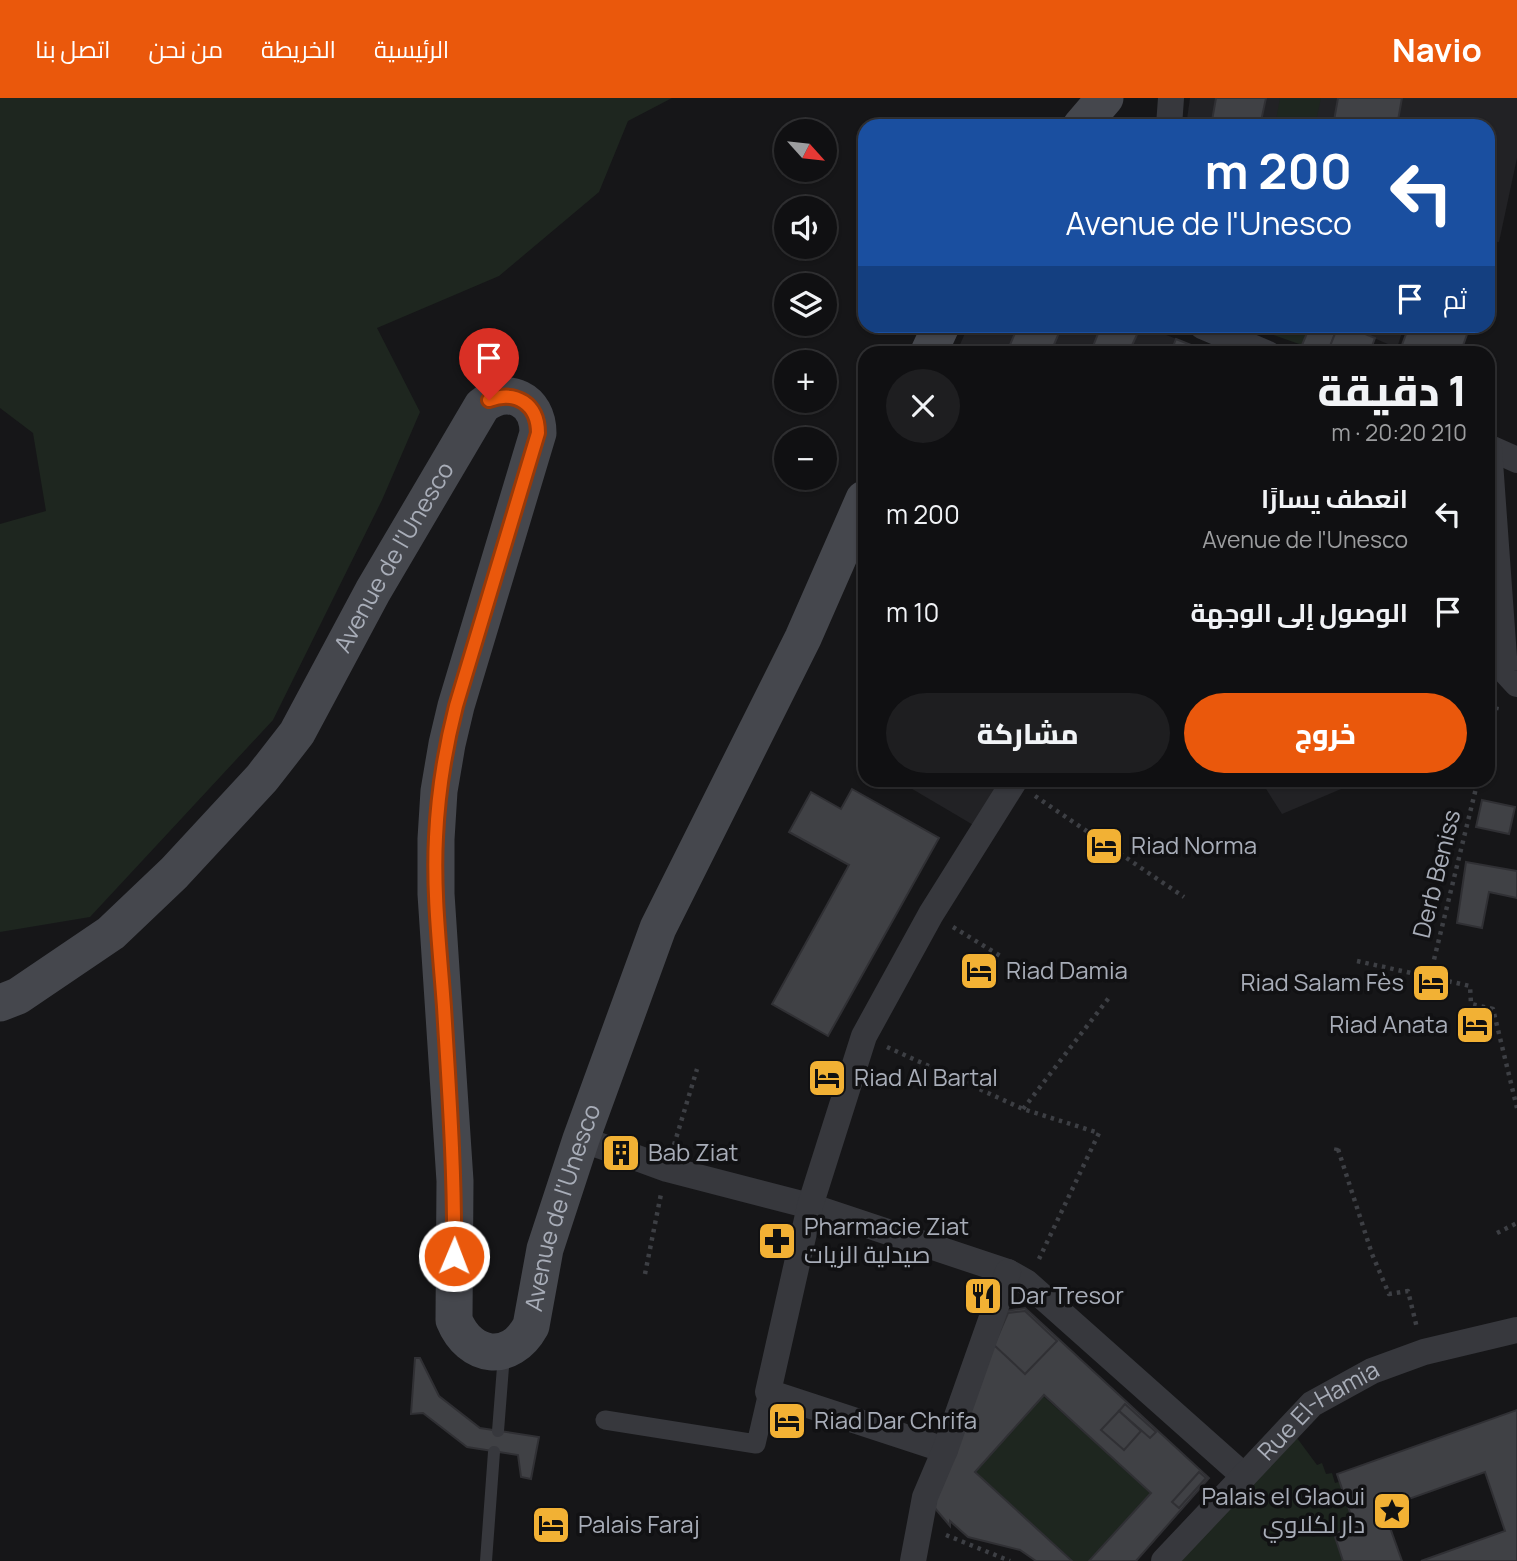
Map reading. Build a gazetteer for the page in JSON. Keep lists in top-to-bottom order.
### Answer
{
  "streets": {
    "main road": ["Avenue de l'Unesco"],
    "street": ["Rue El-Hamia"],
    "path": ["Derb Beniss"]
  },
  "places": {
    "hotel": [
      "Riad Norma",
      "Riad Damia",
      "Riad Salam Fès",
      "Riad Anata",
      "Riad Al Bartal",
      "Riad Dar Chrifa",
      "Palais Faraj"
    ],
    "building": ["Bab Ziat"],
    "pharmacy": ["Pharmacie Ziat صيدلية الزيات"],
    "restaurant": ["Dar Tresor"],
    "place": ["Palais el Glaoui دار لكلاوي"]
  },
  "north": "bottom right",
  "page": {
    "header": "Navio",
    "nav": [
      "الرئيسية",
      "الخريطة",
      "من نحن",
      "اتصل بنا"
    ],
    "map_buttons": ["+", "−"],
    "turn": ["200 m", "Avenue de l'Unesco"],
    "then": "ثم",
    "heading": ["1 دقيقة", "210 m · 20:20"],
    "list": [
      {
        "name": "انعطف يسارًا",
        "note": "Avenue de l'Unesco",
        "value": "200 m"
      },
      {
        "name": "الوصول إلى الوجهة",
        "value": "10 m"
      }
    ],
    "buttons": ["خروج", "مشاركة"]
  }
}
